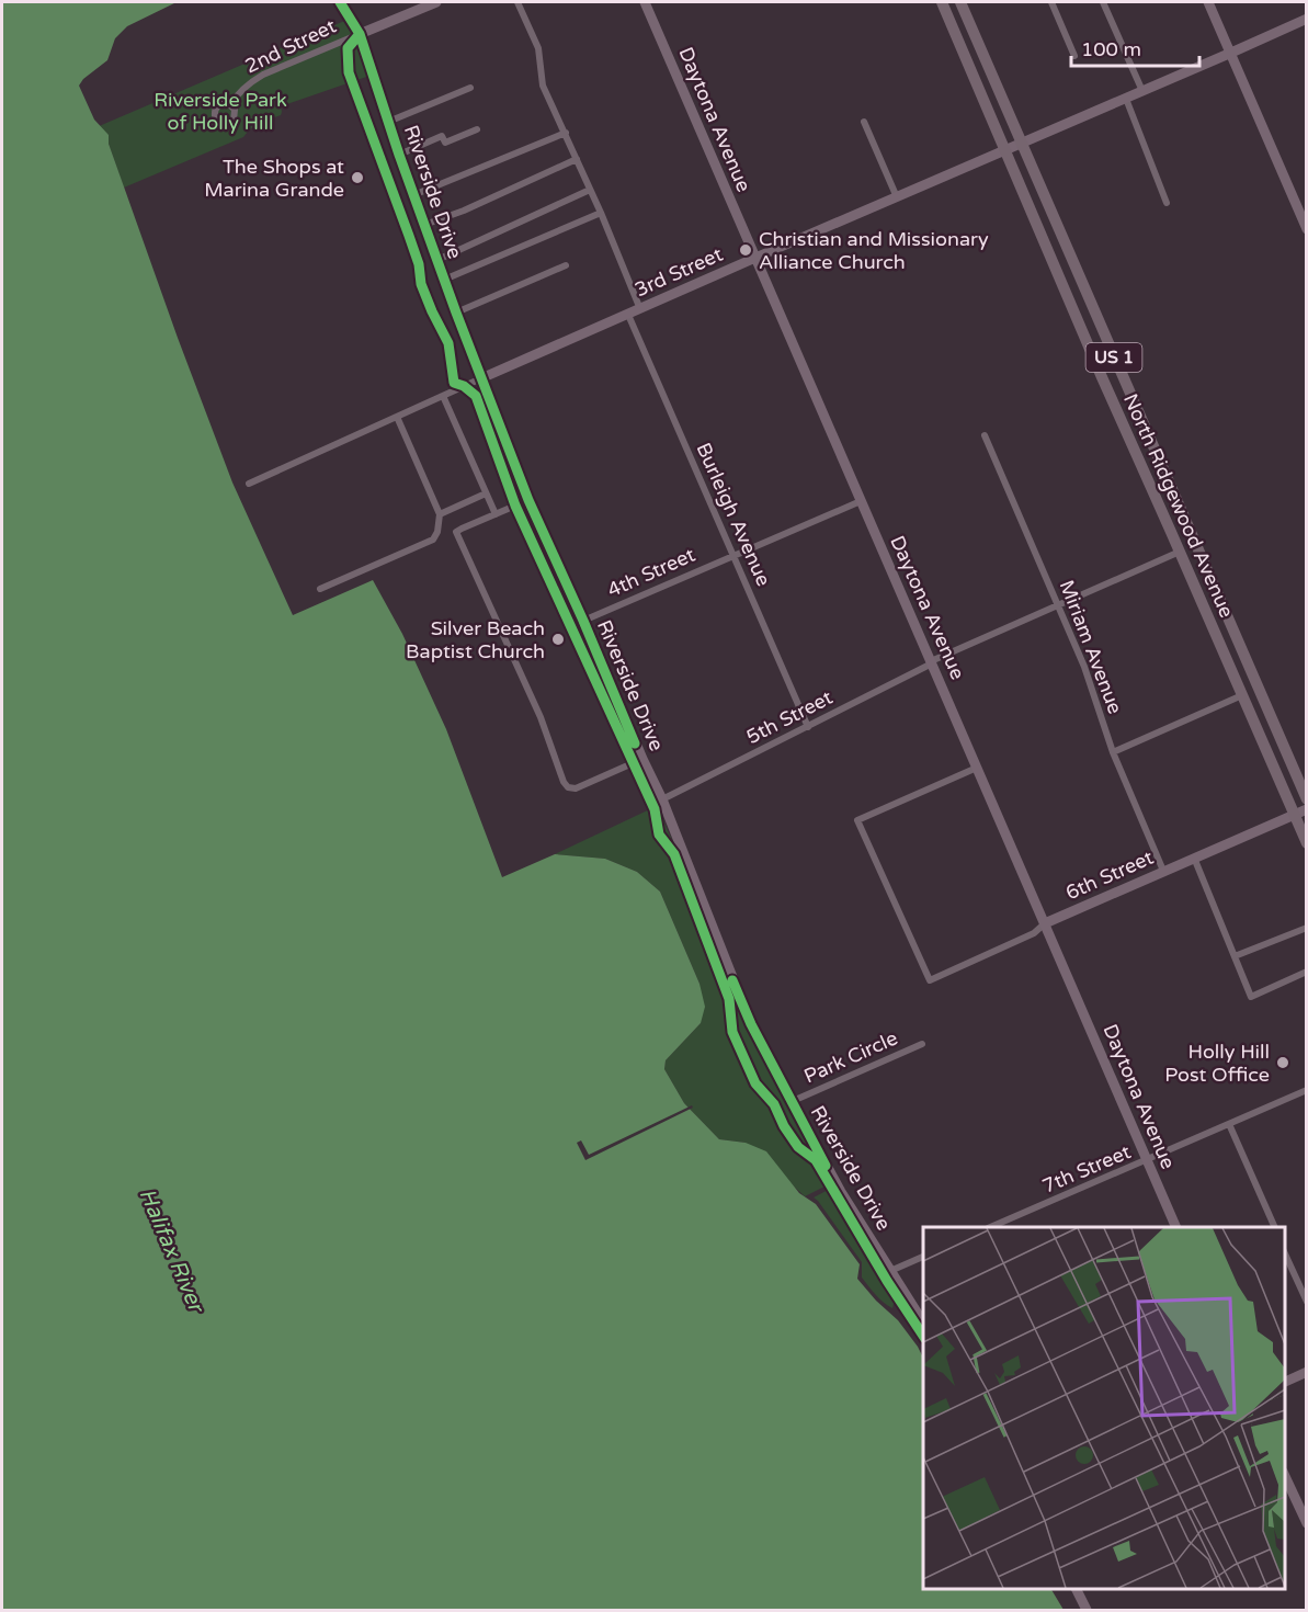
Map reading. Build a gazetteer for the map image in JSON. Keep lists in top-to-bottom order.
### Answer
{
  "streets": {
    "main road": ["US 1", "North Ridgewood Avenue"],
    "street": [
      "2nd Street",
      "Daytona Avenue",
      "Riverside Drive",
      "3rd Street",
      "Burleigh Avenue",
      "4th Street",
      "Miriam Avenue",
      "5th Street",
      "6th Street",
      "Park Circle",
      "7th Street"
    ]
  },
  "crossings": [
    ["2nd Street", "Riverside Drive"],
    ["Daytona Avenue", "3rd Street"],
    ["Daytona Avenue", "4th Street"],
    ["Daytona Avenue", "5th Street"],
    ["Daytona Avenue", "6th Street"],
    ["Daytona Avenue", "7th Street"],
    ["Riverside Drive", "3rd Street"],
    ["Riverside Drive", "4th Street"],
    ["Riverside Drive", "5th Street"],
    ["Riverside Drive", "Park Circle"],
    ["3rd Street", "North Ridgewood Avenue"],
    ["3rd Street", "Burleigh Avenue"],
    ["North Ridgewood Avenue", "5th Street"],
    ["North Ridgewood Avenue", "6th Street"],
    ["Burleigh Avenue", "4th Street"],
    ["Burleigh Avenue", "5th Street"],
    ["Miriam Avenue", "5th Street"],
    ["Miriam Avenue", "6th Street"]
  ],
  "water": ["Halifax River"],
  "parks": ["Riverside Park of Holly Hill"],
  "places": [
    "The Shops at Marina Grande",
    "Christian and Missionary Alliance Church",
    "Silver Beach Baptist Church",
    "Holly Hill Post Office"
  ],
  "scale_bar": "100 m"
}
